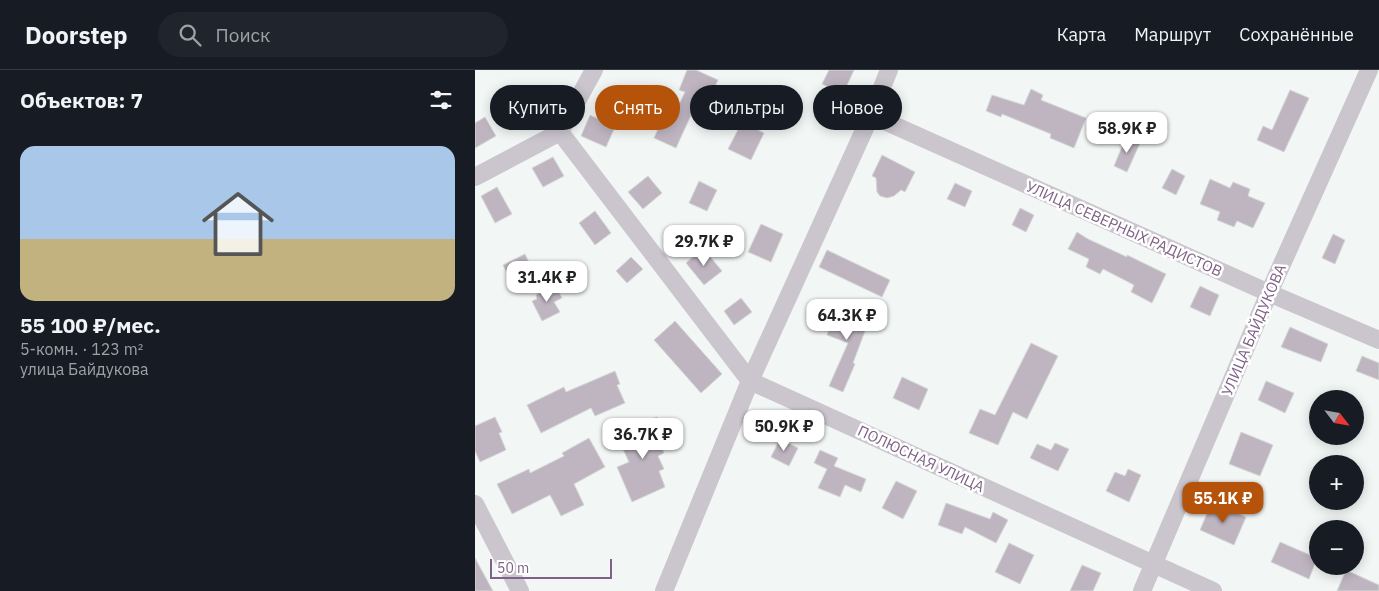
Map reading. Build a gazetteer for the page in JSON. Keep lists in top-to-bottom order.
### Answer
{
  "streets": {
    "street": ["УЛИЦА СЕВЕРНЫХ РАДИСТОВ", "УЛИЦА БАЙДУКОВА", "ПОЛЮСНАЯ УЛИЦА"]
  },
  "crossings": [
    ["УЛИЦА СЕВЕРНЫХ РАДИСТОВ", "УЛИЦА БАЙДУКОВА"],
    ["УЛИЦА БАЙДУКОВА", "ПОЛЮСНАЯ УЛИЦА"]
  ],
  "scale_bar": "50 m",
  "north": "bottom right",
  "page": {
    "header": "Doorstep",
    "search": "Поиск",
    "nav": ["Карта", "Маршрут", "Сохранённые"],
    "heading": "Объектов: 7",
    "chip": [
      "Купить",
      "Снять",
      "Фильтры",
      "Новое"
    ],
    "price": [
      "58.9K ₽",
      "29.7K ₽",
      "31.4K ₽",
      "64.3K ₽",
      "50.9K ₽",
      "36.7K ₽",
      "55.1K ₽"
    ],
    "list": [
      {
        "name": "55 100 ₽/мес.",
        "note": "5-комн. · 123 m² · улица Байдукова"
      }
    ],
    "map_buttons": ["+", "−"],
    "scale": "50 m"
  }
}
